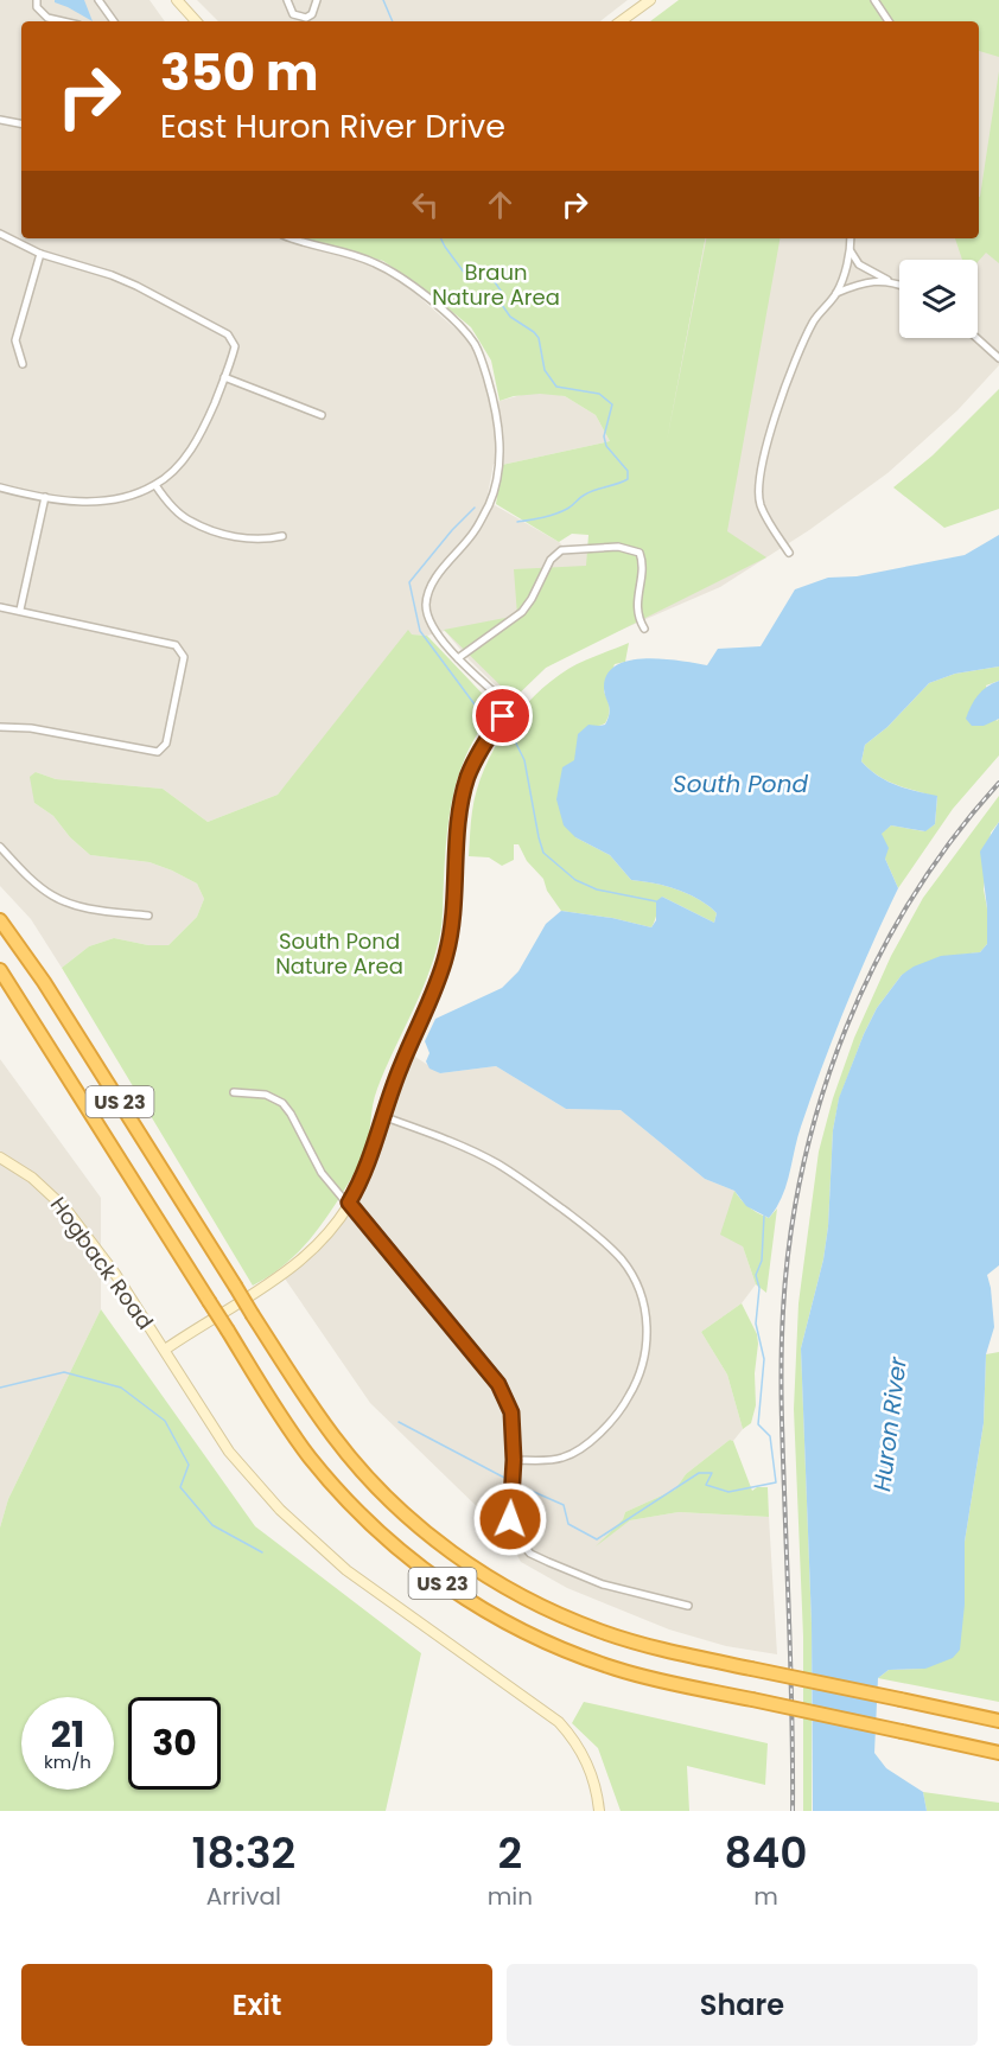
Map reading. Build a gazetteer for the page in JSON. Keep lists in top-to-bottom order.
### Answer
{
  "streets": {
    "highway": ["US 23"],
    "main road": ["Hogback Road"]
  },
  "water": ["South Pond", "Huron River"],
  "parks": ["Braun Nature Area", "South Pond Nature Area"],
  "page": {
    "turn": ["350 m", "East Huron River Drive"],
    "speed": "21 km/h",
    "limit": "30",
    "eta": [
      "18:32",
      "Arrival",
      "2",
      "min",
      "840",
      "m"
    ],
    "buttons": ["Exit", "Share"]
  }
}
